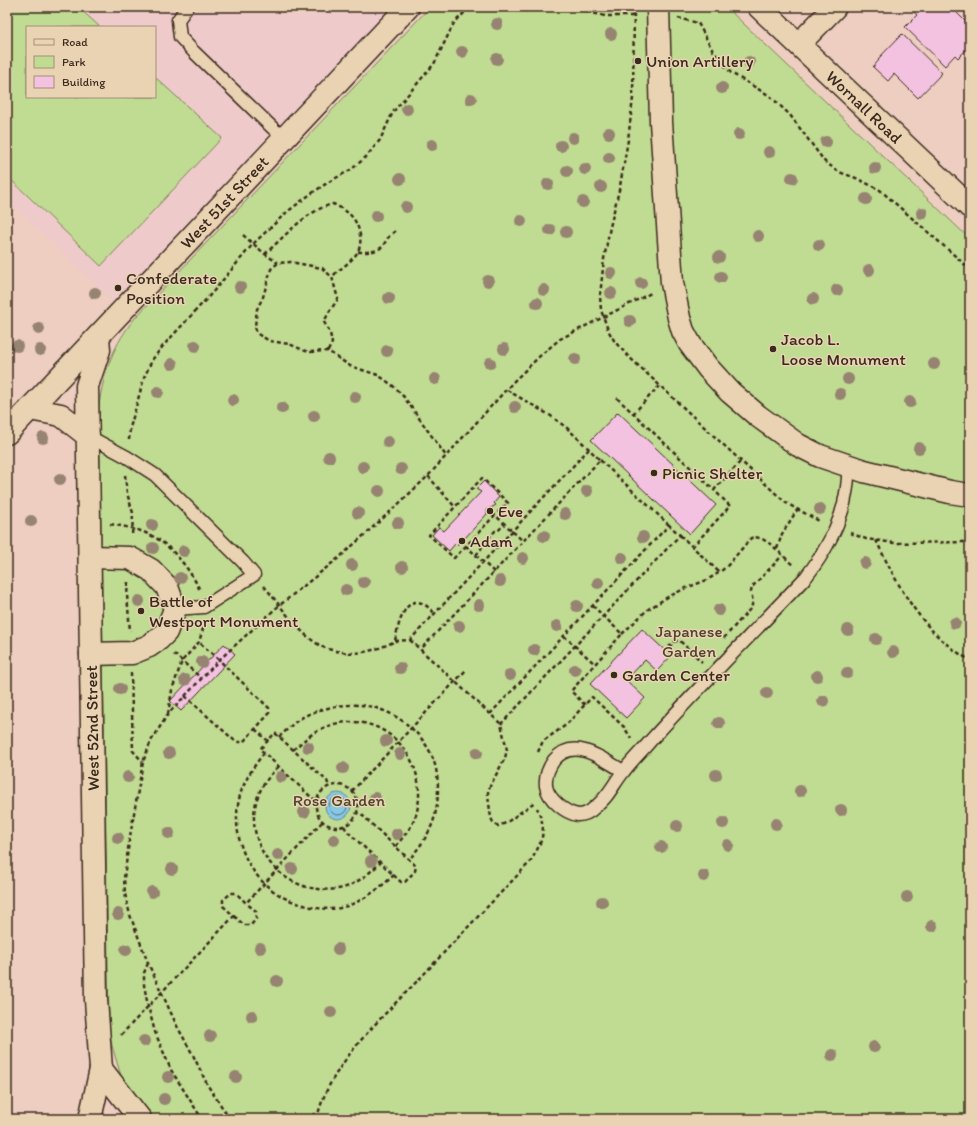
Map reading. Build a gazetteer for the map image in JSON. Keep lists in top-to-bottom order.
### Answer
{
  "streets": {
    "street": ["Wornall Road", "West 51st Street", "West 52nd Street"]
  },
  "crossings": [
    ["West 51st Street", "West 52nd Street"]
  ],
  "parks": ["Japanese Garden", "Rose Garden"],
  "places": [
    "Union Artillery",
    "Confederate Position",
    "Jacob L. Loose Monument",
    "Picnic Shelter",
    "Eve",
    "Adam",
    "Battle of Westport Monument",
    "Garden Center"
  ],
  "legend": ["Road", "Park", "Building"]
}
